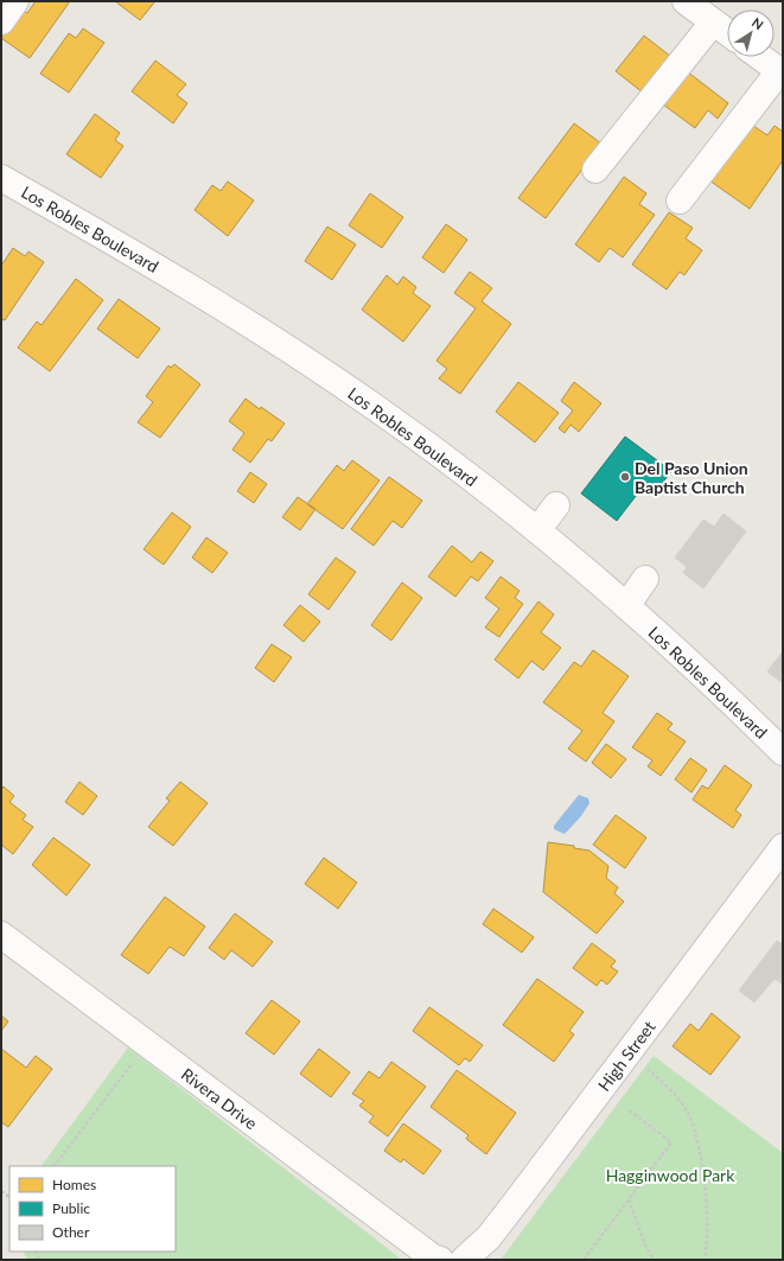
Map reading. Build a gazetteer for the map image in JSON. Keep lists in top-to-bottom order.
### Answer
{
  "streets": {
    "street": ["Los Robles Boulevard", "High Street", "Rivera Drive"]
  },
  "parks": ["Hagginwood Park"],
  "places": ["Del Paso Union Baptist Church"],
  "legend": ["Homes", "Public", "Other"],
  "north": "top right"
}
